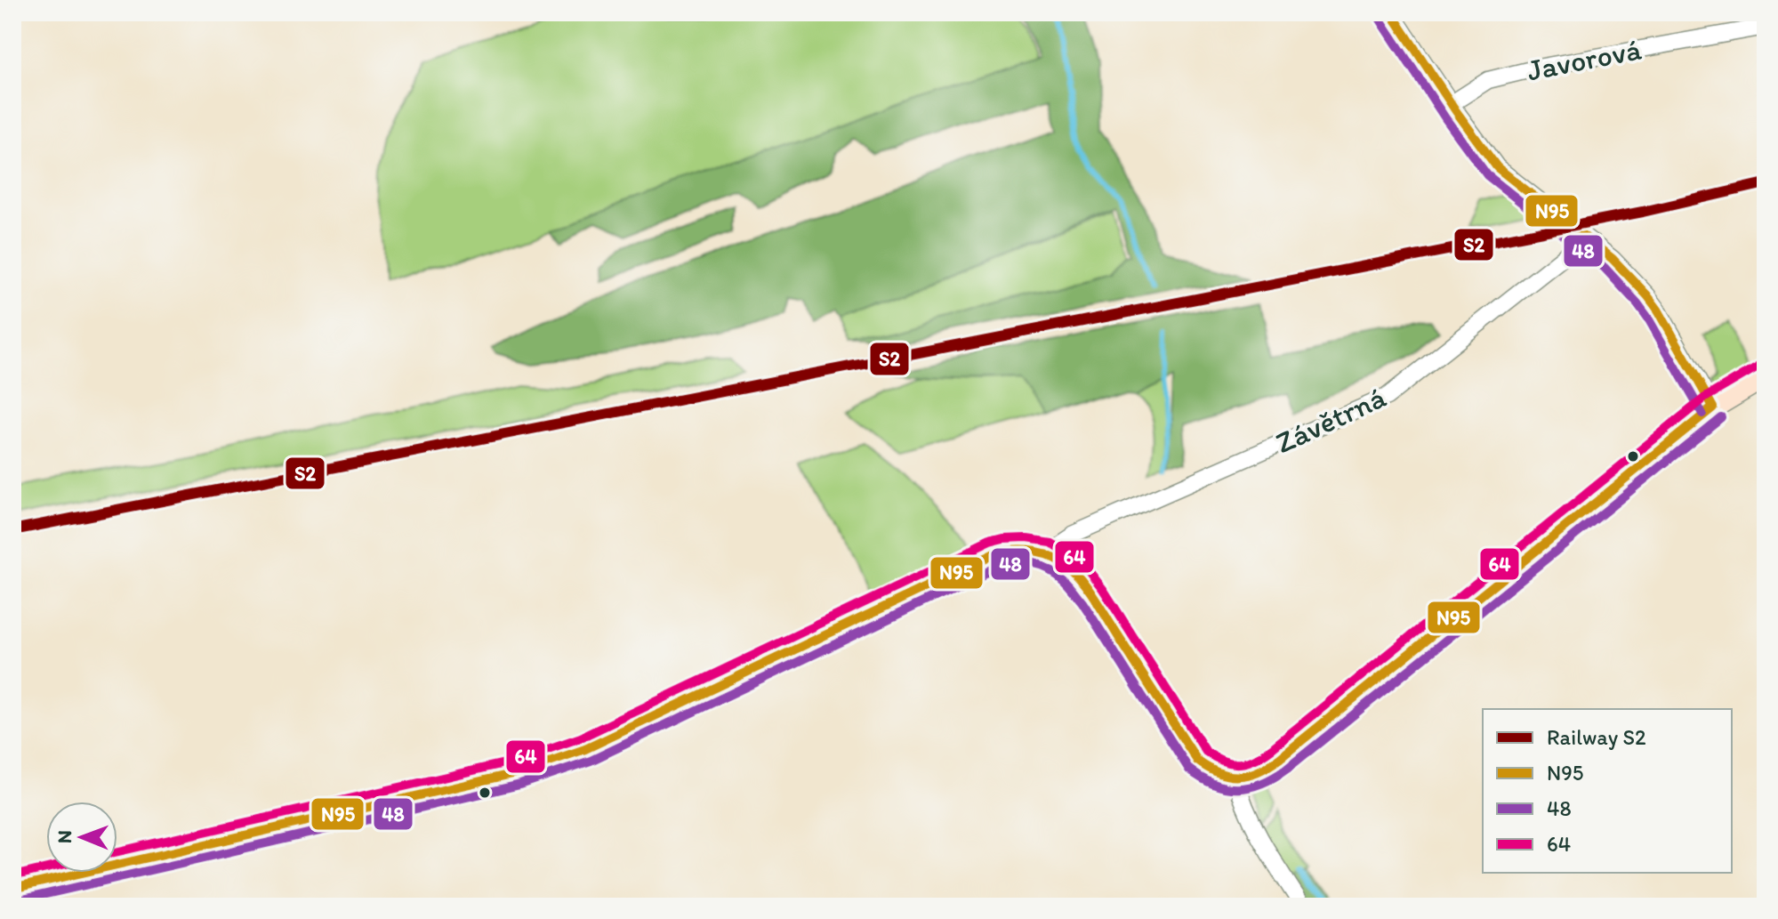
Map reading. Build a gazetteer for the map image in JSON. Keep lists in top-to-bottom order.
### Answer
{
  "streets": {
    "street": ["Javorová", "Závětrná"]
  },
  "lines": [
    "transit line N95",
    "transit line 48",
    "rail line S2",
    "transit line 64"
  ],
  "legend": [
    "Railway S2",
    "N95",
    "48",
    "64"
  ],
  "north": "left"
}
